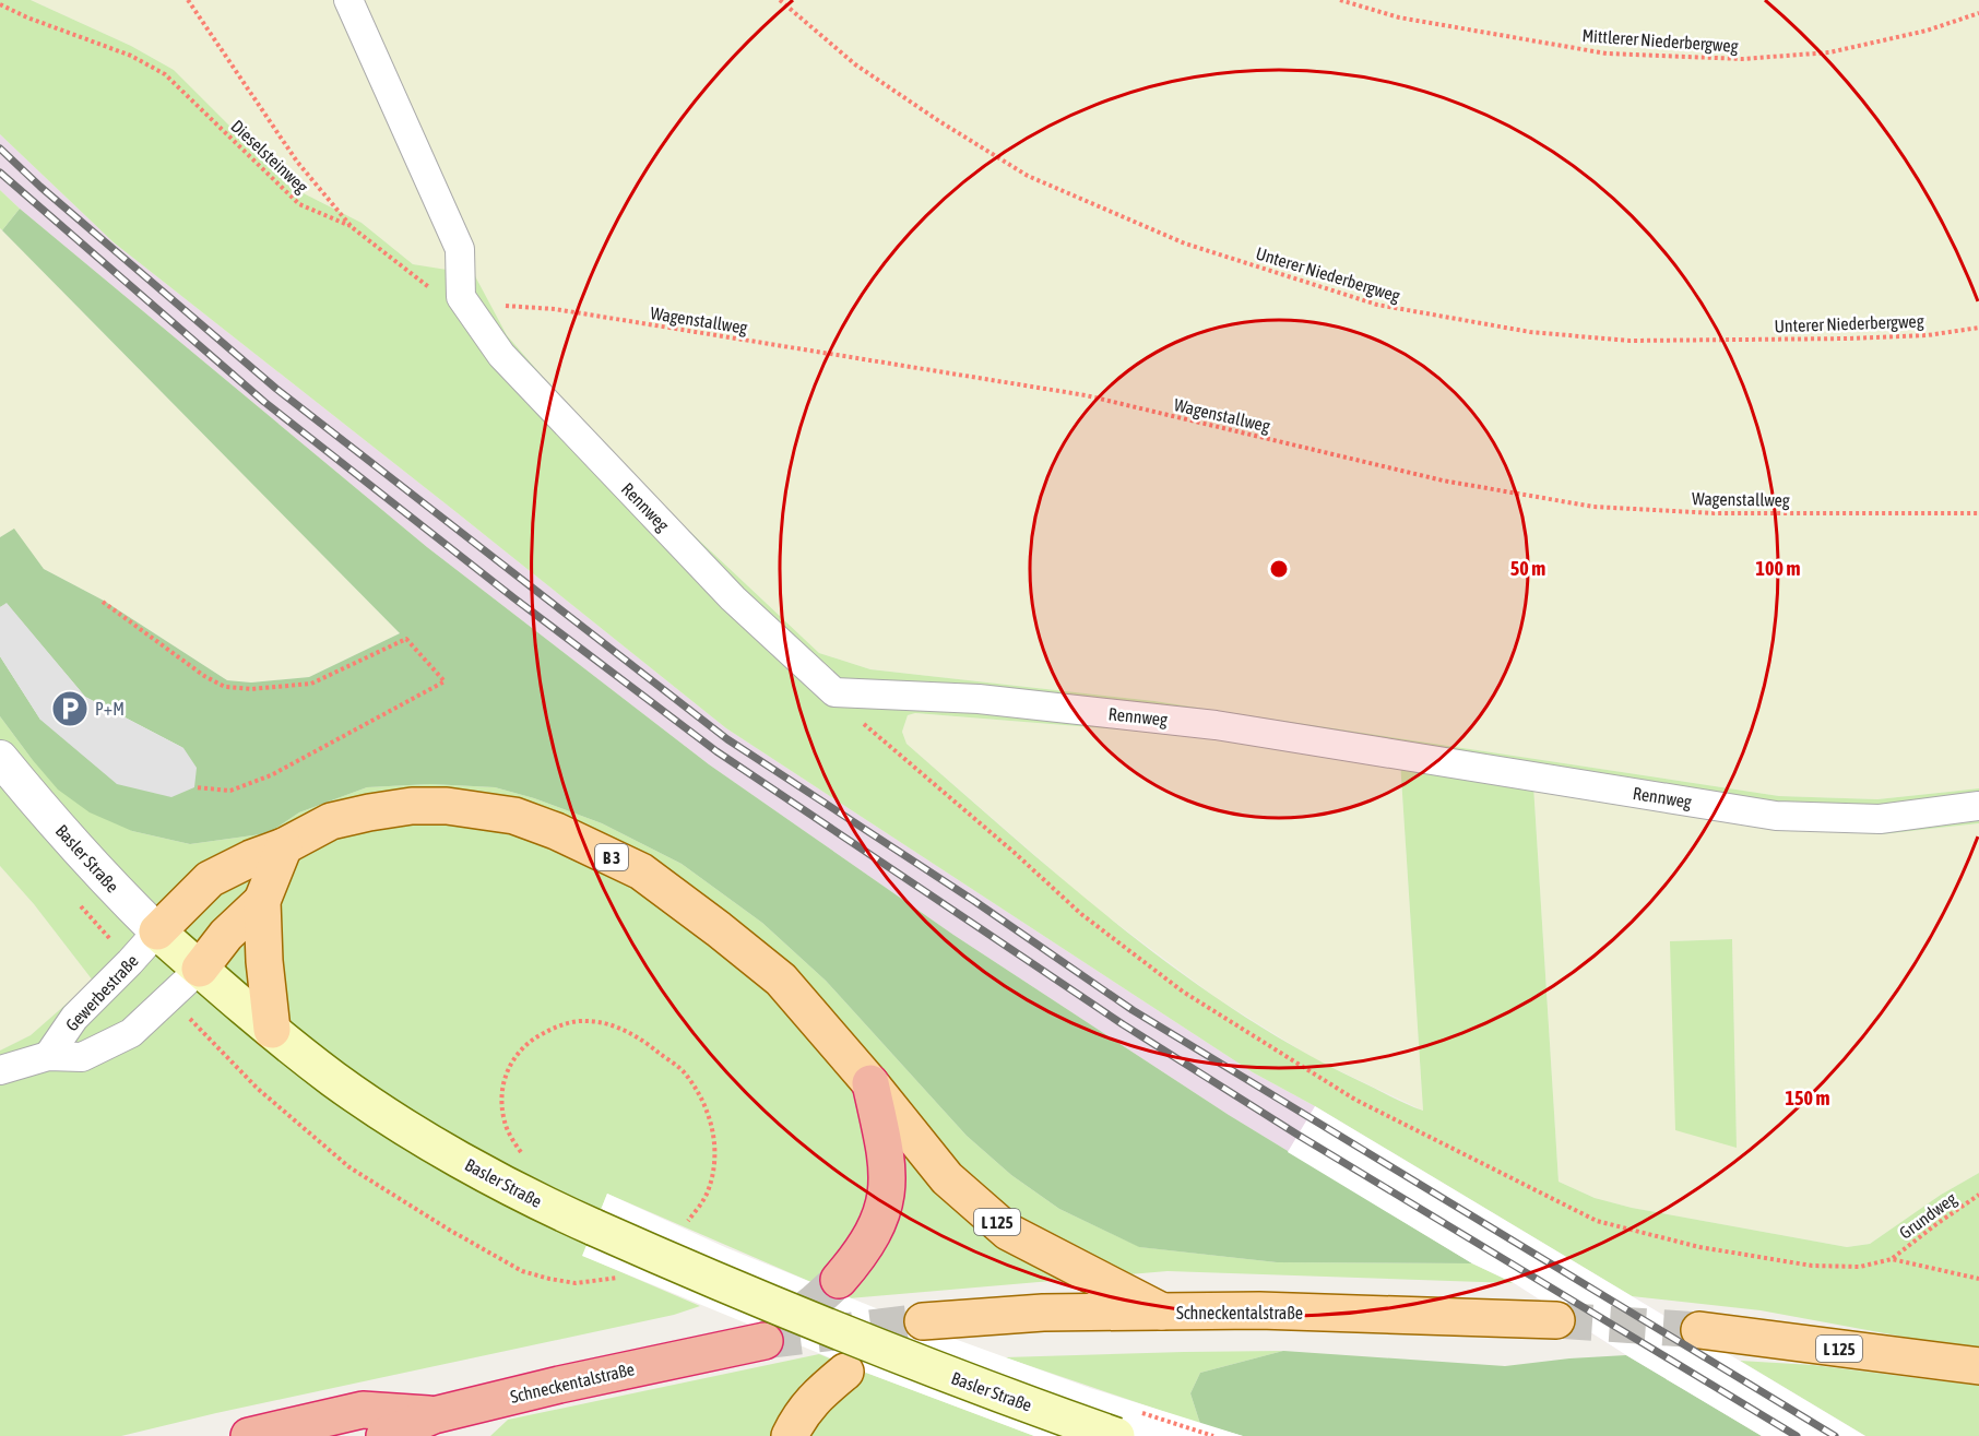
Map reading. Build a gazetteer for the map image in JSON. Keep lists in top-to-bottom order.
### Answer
{
  "streets": {
    "highway": ["B 3", "Schneckentalstraße"],
    "main road": ["Basler Straße", "L 125"],
    "street": ["Rennweg", "Gewerbestraße"],
    "path": [
      "Mittlerer Niederbergweg",
      "Dieselsteinweg",
      "Unterer Niederbergweg",
      "Wagenstallweg",
      "Grundweg"
    ]
  },
  "crossings": [
    ["Dieselsteinweg", "Wagenstallweg"],
    ["Wagenstallweg", "Rennweg"],
    ["B 3", "L 125"],
    ["Basler Straße", "Gewerbestraße"],
    ["L 125", "Schneckentalstraße"]
  ],
  "places": {
    "parking": ["P+M"]
  },
  "rings": ["50 m", "100 m", "150 m"]
}
